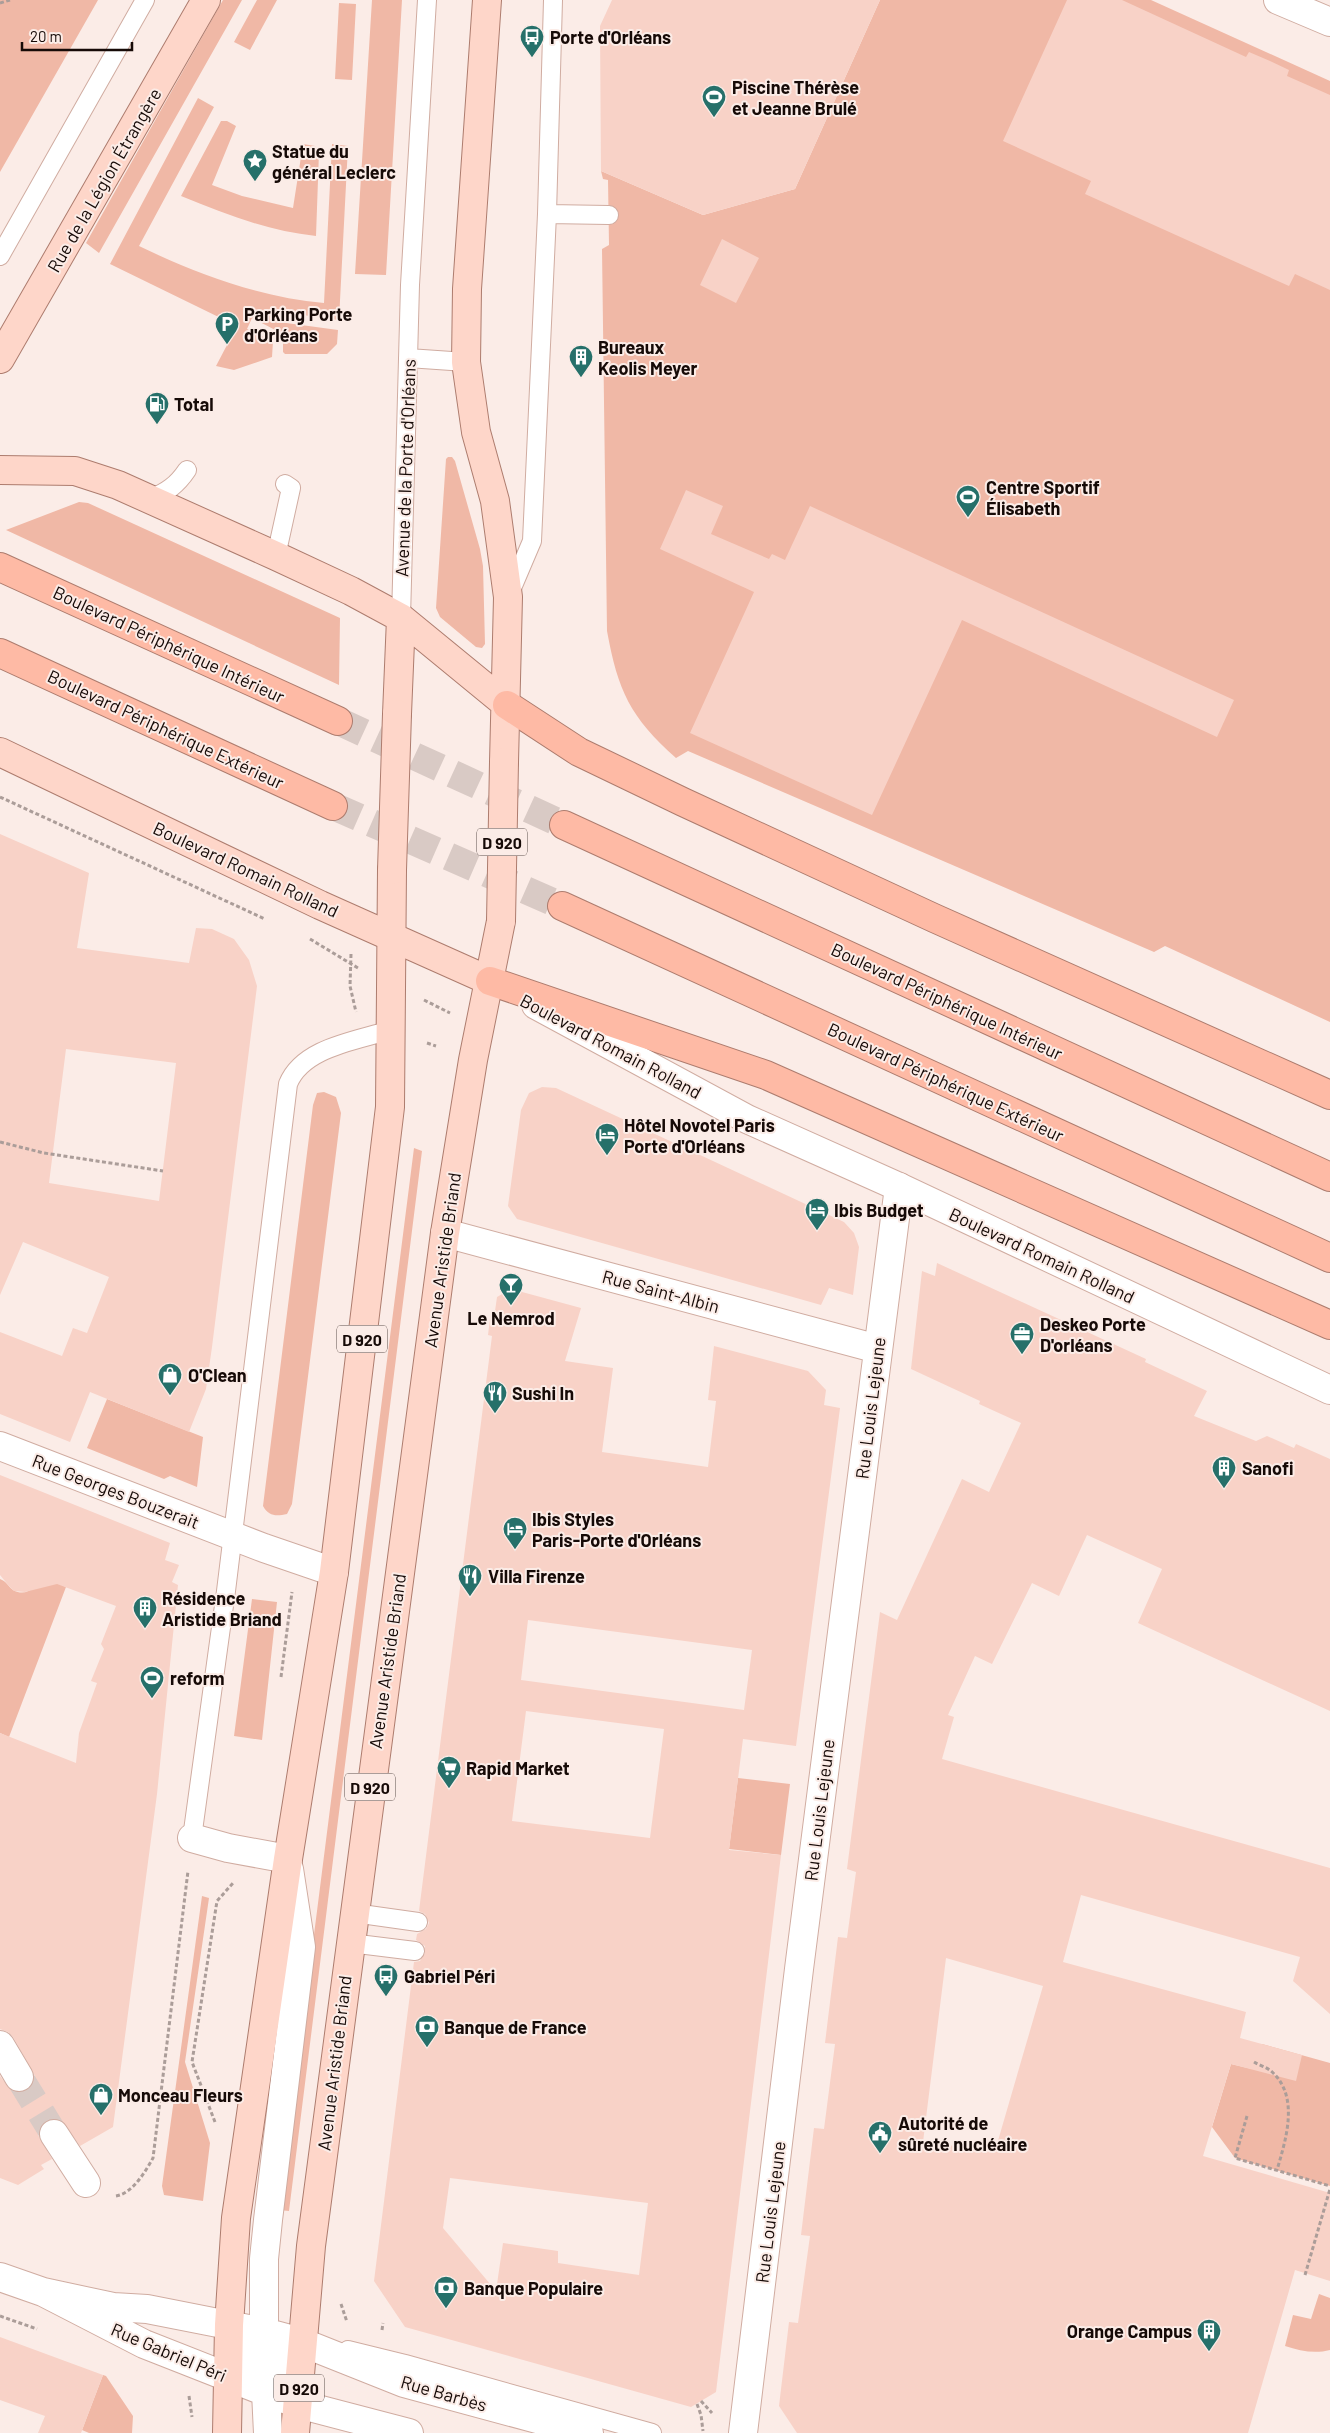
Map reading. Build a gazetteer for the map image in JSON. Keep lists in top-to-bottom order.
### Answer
{
  "streets": {
    "highway": ["Boulevard Périphérique Intérieur", "Boulevard Périphérique Extérieur"],
    "main road": [
      "Rue de la Légion Étrangère",
      "Avenue de la Porte d'Orléans",
      "D 920",
      "Boulevard Romain Rolland",
      "Avenue Aristide Briand",
      "Rue Saint-Albin",
      "Rue Louis Lejeune",
      "Rue Georges Bouzerait",
      "Rue Gabriel Péri",
      "Rue Barbès"
    ]
  },
  "crossings": [
    ["Avenue de la Porte d'Orléans", "D 920"],
    ["Avenue de la Porte d'Orléans", "Boulevard Romain Rolland"],
    ["D 920", "Boulevard Romain Rolland"],
    ["D 920", "Avenue Aristide Briand"],
    ["D 920", "Rue Georges Bouzerait"],
    ["D 920", "Rue Gabriel Péri"],
    ["Boulevard Romain Rolland", "Avenue Aristide Briand"],
    ["Boulevard Romain Rolland", "Rue Louis Lejeune"],
    ["Avenue Aristide Briand", "Rue Saint-Albin"],
    ["Avenue Aristide Briand", "Rue Gabriel Péri"],
    ["Avenue Aristide Briand", "Rue Barbès"],
    ["Rue Saint-Albin", "Rue Louis Lejeune"],
    ["Rue Gabriel Péri", "Rue Barbès"]
  ],
  "places": {
    "bus stop": ["Porte d'Orléans", "Gabriel Péri"],
    "sports": ["Piscine Thérèse et Jeanne Brulé", "Centre Sportif Élisabeth", "reform"],
    "place": ["Statue du général Leclerc"],
    "parking": ["Parking Porte d'Orléans"],
    "building": [
      "Bureaux Keolis Meyer",
      "Sanofi",
      "Résidence Aristide Briand",
      "Orange Campus"
    ],
    "fuel station": ["Total"],
    "hotel": ["Hôtel Novotel Paris Porte d'Orléans", "Ibis Budget", "Ibis Styles Paris-Porte d'Orléans"],
    "bar": ["Le Nemrod"],
    "office": ["Deskeo Porte D'orléans"],
    "shop": ["O'Clean", "Monceau Fleurs"],
    "restaurant": ["Sushi In", "Villa Firenze"],
    "supermarket": ["Rapid Market"],
    "bank": ["Banque de France", "Banque Populaire"],
    "public building": ["Autorité de sûreté nucléaire"]
  },
  "scale_bar": "20 m"
}
